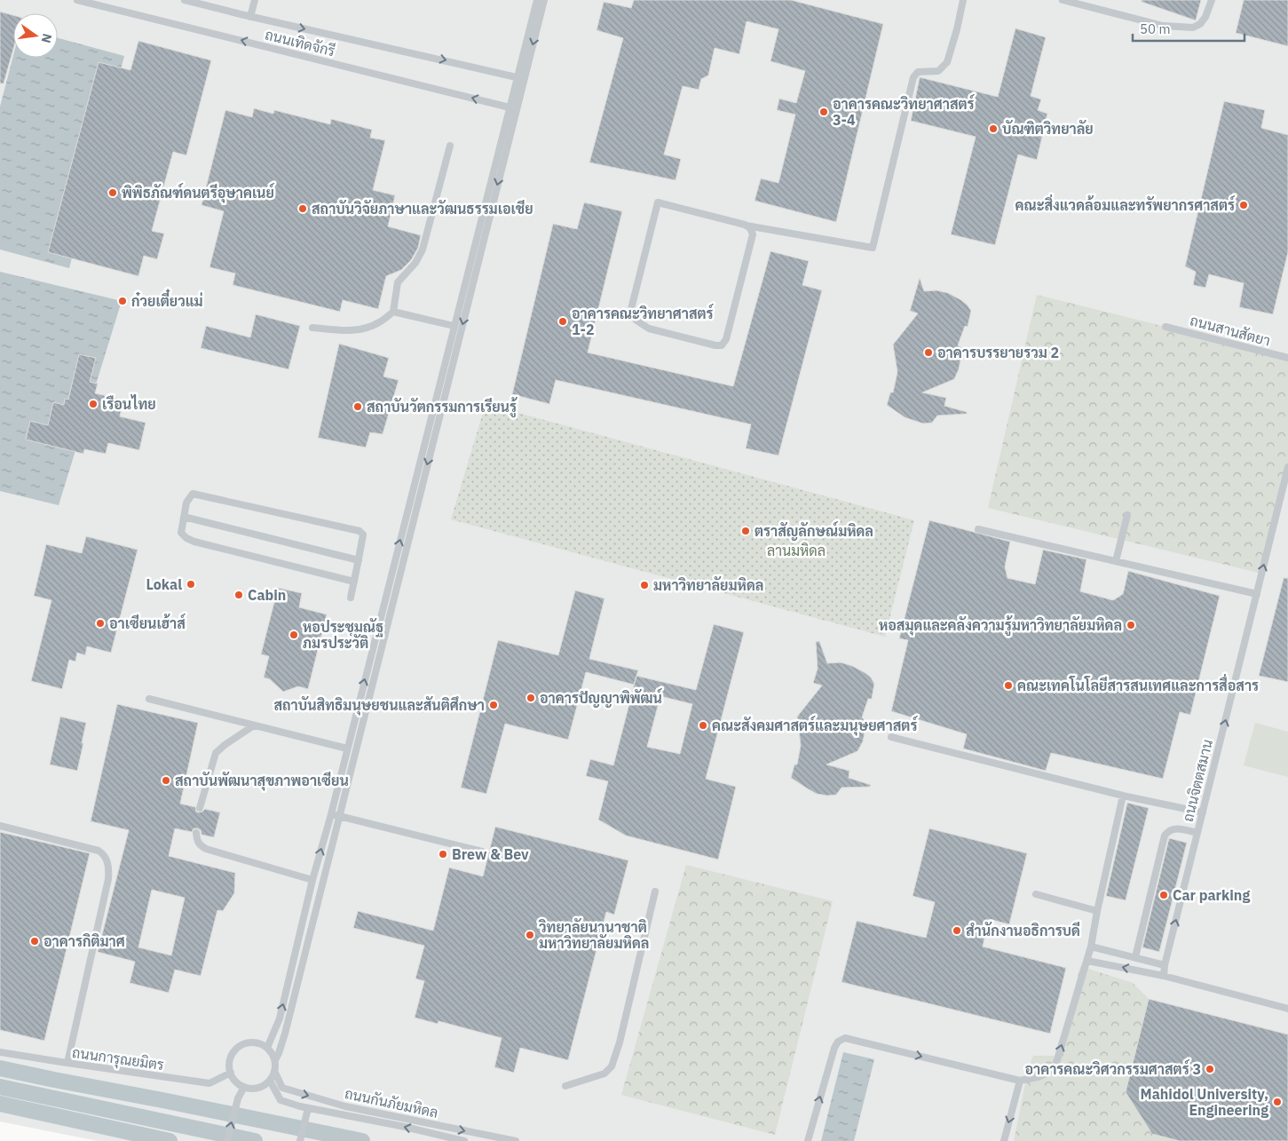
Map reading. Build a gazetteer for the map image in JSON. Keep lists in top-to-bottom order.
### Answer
{
  "streets": {
    "lane": [
      "ถนนเทิดจักรี",
      "ถนนสานสัตยา",
      "ถนนจิตตสมาน",
      "ถนนการุณยมิตร",
      "ถนนกันภัยมหิดล"
    ]
  },
  "crossings": [
    ["ถนนการุณยมิตร", "ถนนกันภัยมหิดล"]
  ],
  "one_way": ["ถนนจิตตสมาน"],
  "parks": ["ลานมหิดล"],
  "places": [
    "อาคารคณะวิทยาศาสตร์ 3-4",
    "บัณฑิตวิทยาลัย",
    "พิพิธภัณฑ์ดนตรีอุษาคเนย์",
    "คณะสิ่งแวดล้อมและทรัพยากรศาสตร์",
    "สถาบันวิจัยภาษาและวัฒนธรรมเอเชีย",
    "ก๋วยเตี๋ยวแม่",
    "อาคารคณะวิทยาศาสตร์ 1-2",
    "อาคารบรรยายรวม 2",
    "เรือนไทย",
    "สถาบันวัตกรรมการเรียนรู้",
    "ตราสัญลักษณ์มหิดล",
    "Lokal",
    "มหาวิทยาลัยมหิดล",
    "Cabin",
    "อาเซียนเฮ้าส์",
    "หอสมุดและคลังความรู้มหาวิทยาลัยมหิดล",
    "หอประชุมณัฐ ภมรประวัติ",
    "คณะเทคโนโลยีสารสนเทศและการสื่อสาร",
    "อาคารปัญญาพิพัฒน์",
    "สถาบันสิทธิมนุษยชนและสันติศึกษา",
    "คณะสังคมศาสตร์และมนุษยศาสตร์",
    "สถาบันพัฒนาสุขภาพอาเซียน",
    "Brew & Bev",
    "Car parking",
    "สำนักงานอธิการบดี",
    "วิทยาลัยนานาชาติ มหาวิทยาลัยมหิดล",
    "อาคารกิติมาศ",
    "อาคารคณะวิศวกรรมศาสตร์ 3",
    "Mahidol University, Engineering"
  ],
  "scale_bar": "50 m",
  "north": "right"
}
